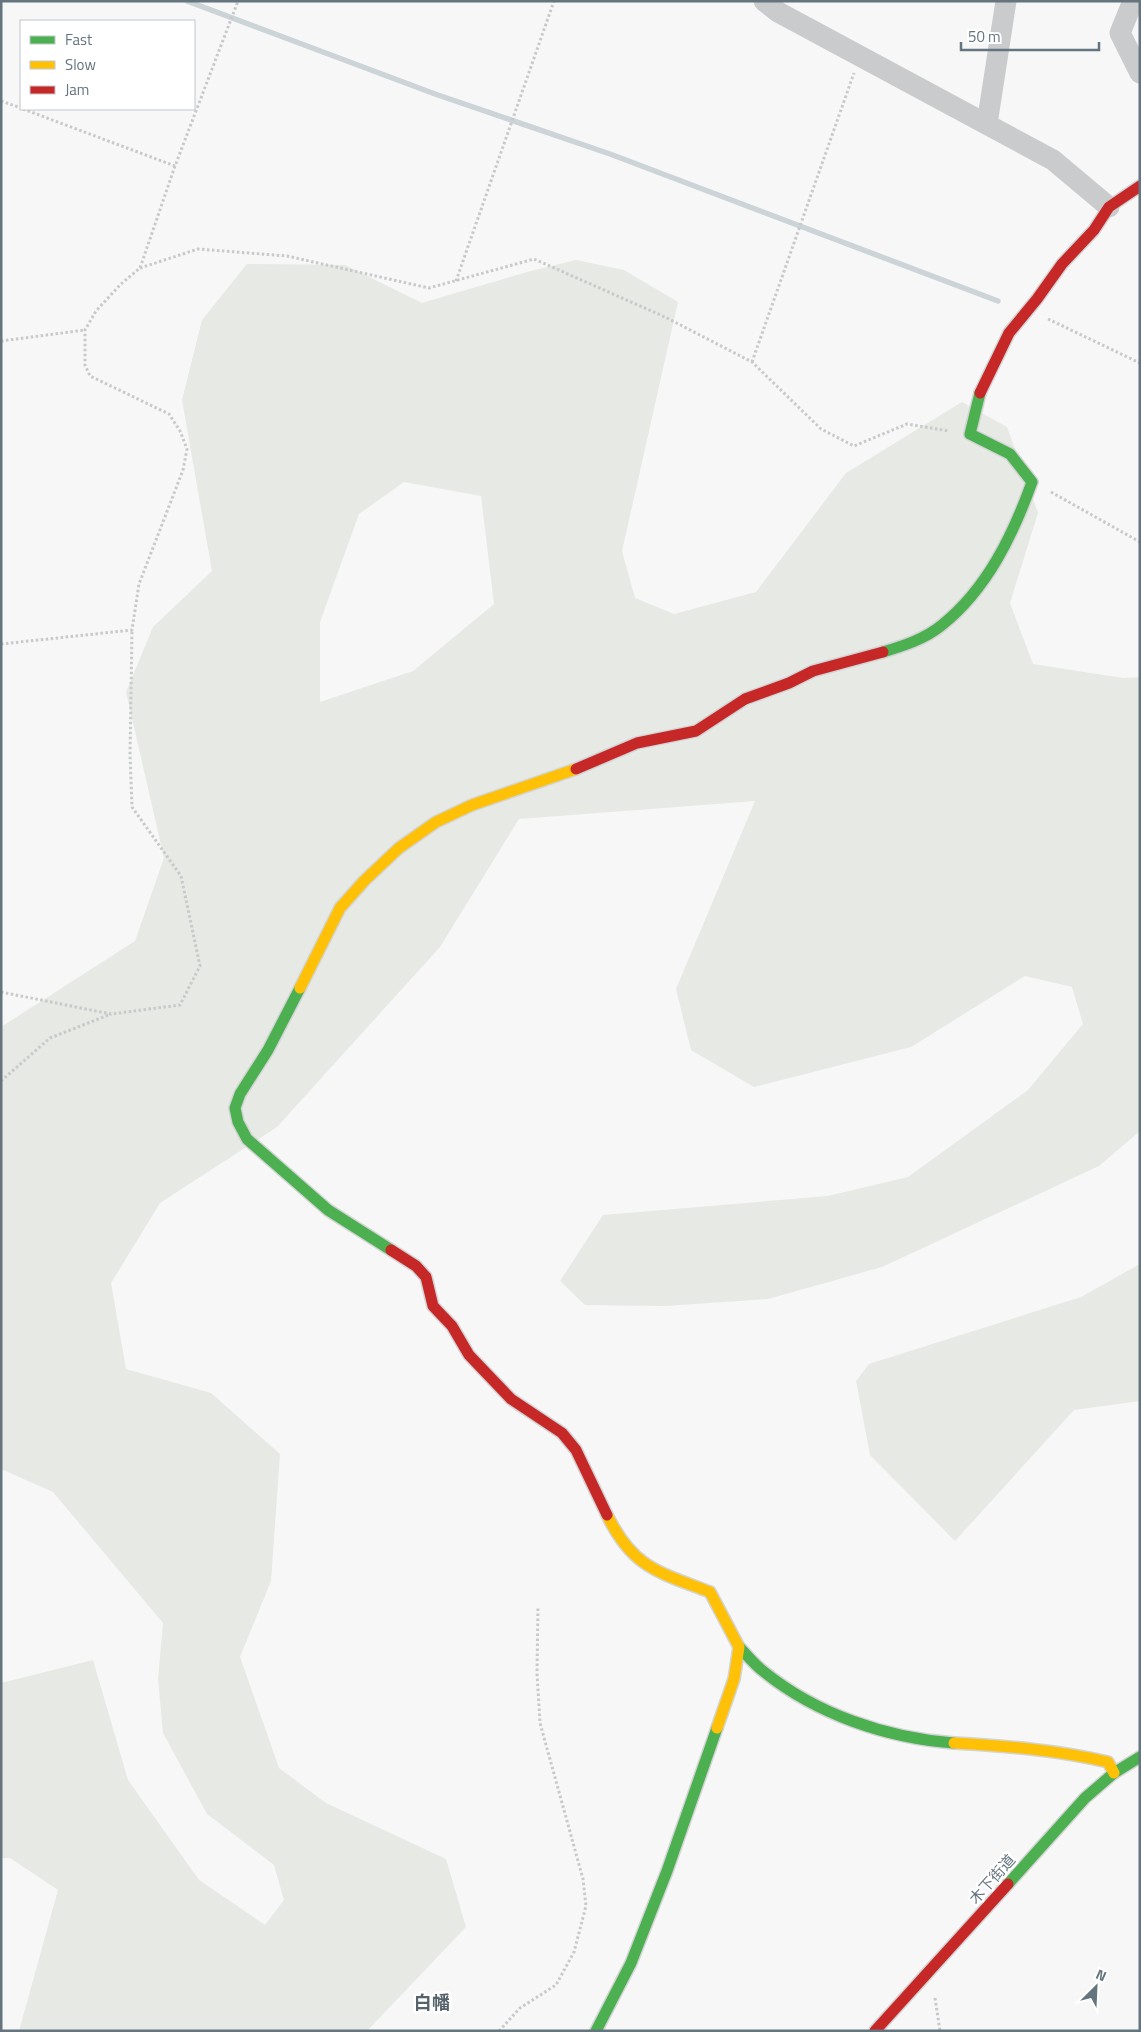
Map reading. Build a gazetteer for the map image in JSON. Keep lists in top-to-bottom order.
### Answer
{
  "streets": {
    "street": ["木下街道"]
  },
  "districts": ["白幡"],
  "legend": ["Fast", "Slow", "Jam"],
  "scale_bar": "50 m",
  "north": "top right"
}
